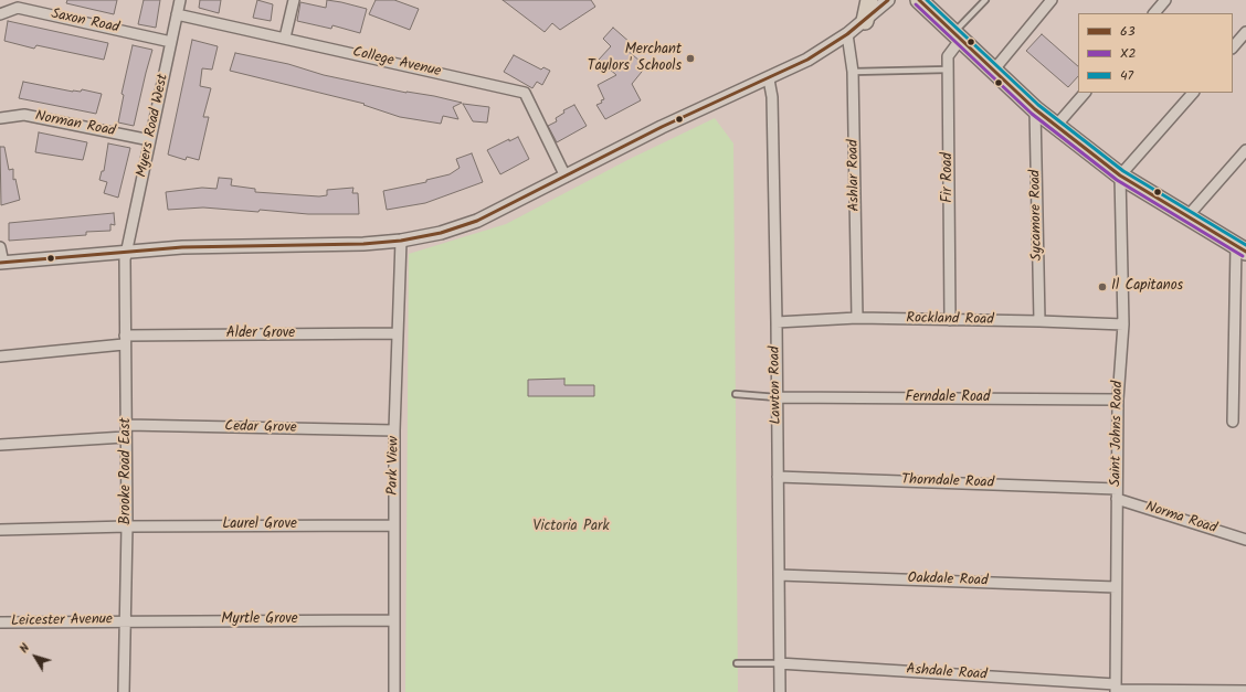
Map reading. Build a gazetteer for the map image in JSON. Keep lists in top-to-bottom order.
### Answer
{
  "streets": {
    "street": [
      "Saxon Road",
      "College Avenue",
      "Norman Road",
      "Myers Road West",
      "Ashlar Road",
      "Fir Road",
      "Sycamore Road",
      "Rockland Road",
      "Alder Grove",
      "Lawton Road",
      "Ferndale Road",
      "Cedar Grove",
      "Saint Johns Road",
      "Park View",
      "Brooke Road East",
      "Thorndale Road",
      "Norma Road",
      "Laurel Grove",
      "Oakdale Road",
      "Myrtle Grove",
      "Leicester Avenue",
      "Ashdale Road"
    ]
  },
  "crossings": [
    ["Saxon Road", "Myers Road West"],
    ["College Avenue", "Myers Road West"],
    ["Norman Road", "Myers Road West"],
    ["Myers Road West", "Brooke Road East"],
    ["Ashlar Road", "Rockland Road"],
    ["Fir Road", "Rockland Road"],
    ["Sycamore Road", "Rockland Road"],
    ["Rockland Road", "Lawton Road"],
    ["Rockland Road", "Saint Johns Road"],
    ["Alder Grove", "Park View"],
    ["Alder Grove", "Brooke Road East"],
    ["Lawton Road", "Ferndale Road"],
    ["Lawton Road", "Thorndale Road"],
    ["Lawton Road", "Oakdale Road"],
    ["Lawton Road", "Ashdale Road"],
    ["Ferndale Road", "Saint Johns Road"],
    ["Cedar Grove", "Park View"],
    ["Cedar Grove", "Brooke Road East"],
    ["Saint Johns Road", "Thorndale Road"],
    ["Saint Johns Road", "Norma Road"],
    ["Saint Johns Road", "Oakdale Road"],
    ["Saint Johns Road", "Ashdale Road"],
    ["Park View", "Laurel Grove"],
    ["Park View", "Myrtle Grove"],
    ["Brooke Road East", "Laurel Grove"],
    ["Brooke Road East", "Myrtle Grove"],
    ["Brooke Road East", "Leicester Avenue"],
    ["Thorndale Road", "Norma Road"],
    ["Myrtle Grove", "Leicester Avenue"]
  ],
  "parks": ["Victoria Park"],
  "places": ["Merchant Taylors' Schools", "Il Capitanos"],
  "lines": ["transit line 63", "transit line 47", "transit line X2"],
  "legend": ["63", "X2", "47"],
  "north": "top left"
}
